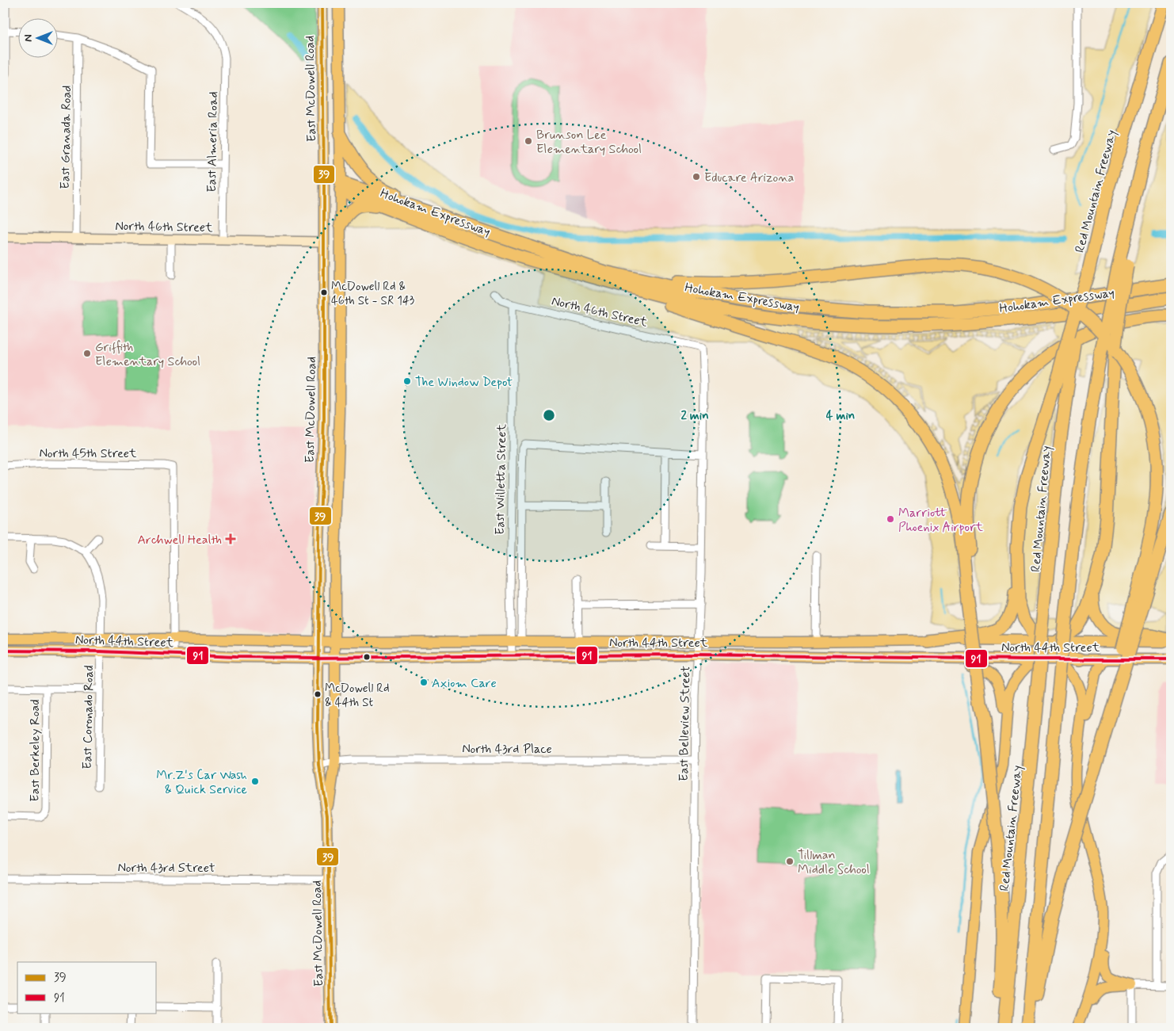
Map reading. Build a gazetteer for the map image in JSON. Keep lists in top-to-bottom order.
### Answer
{
  "streets": {
    "highway": ["Red Mountain Freeway", "Hohokam Expressway"],
    "main road": ["East McDowell Road", "North 44th Street"],
    "street": [
      "East Granada Road",
      "East Almeria Road",
      "North 46th Street",
      "North 45th Street",
      "East Willetta Street",
      "East Coronado Road",
      "East Belleview Street",
      "North 43rd Place",
      "East Berkeley Road",
      "North 43rd Street"
    ]
  },
  "crossings": [
    ["East McDowell Road", "Hohokam Expressway"],
    ["East McDowell Road", "North 46th Street"],
    ["East McDowell Road", "North 44th Street"],
    ["East McDowell Road", "North 43rd Place"],
    ["East McDowell Road", "North 43rd Street"],
    ["East Granada Road", "North 46th Street"],
    ["East Almeria Road", "North 46th Street"],
    ["Red Mountain Freeway", "North 44th Street"],
    ["North 46th Street", "East Willetta Street"],
    ["North 46th Street", "East Belleview Street"],
    ["North 45th Street", "North 44th Street"],
    ["East Willetta Street", "North 44th Street"],
    ["North 44th Street", "East Coronado Road"],
    ["North 44th Street", "East Belleview Street"],
    ["East Belleview Street", "North 43rd Place"]
  ],
  "places": {
    "other": [
      "Brunson Lee Elementary School",
      "Educare Arizona",
      "McDowell Rd & 46th St - SR 143",
      "Griffith Elementary School",
      "The Window Depot",
      "Marriott Phoenix Airport",
      "Axiom Care",
      "McDowell Rd & 44th St",
      "Mr.Z's Car Wash & Quick Service",
      "Tillman Middle School"
    ],
    "health": ["Archwell Health"]
  },
  "lines": ["transit line 39", "transit line 91"],
  "legend": ["39", "91"],
  "north": "left",
  "rings": ["2 min", "4 min"]
}
